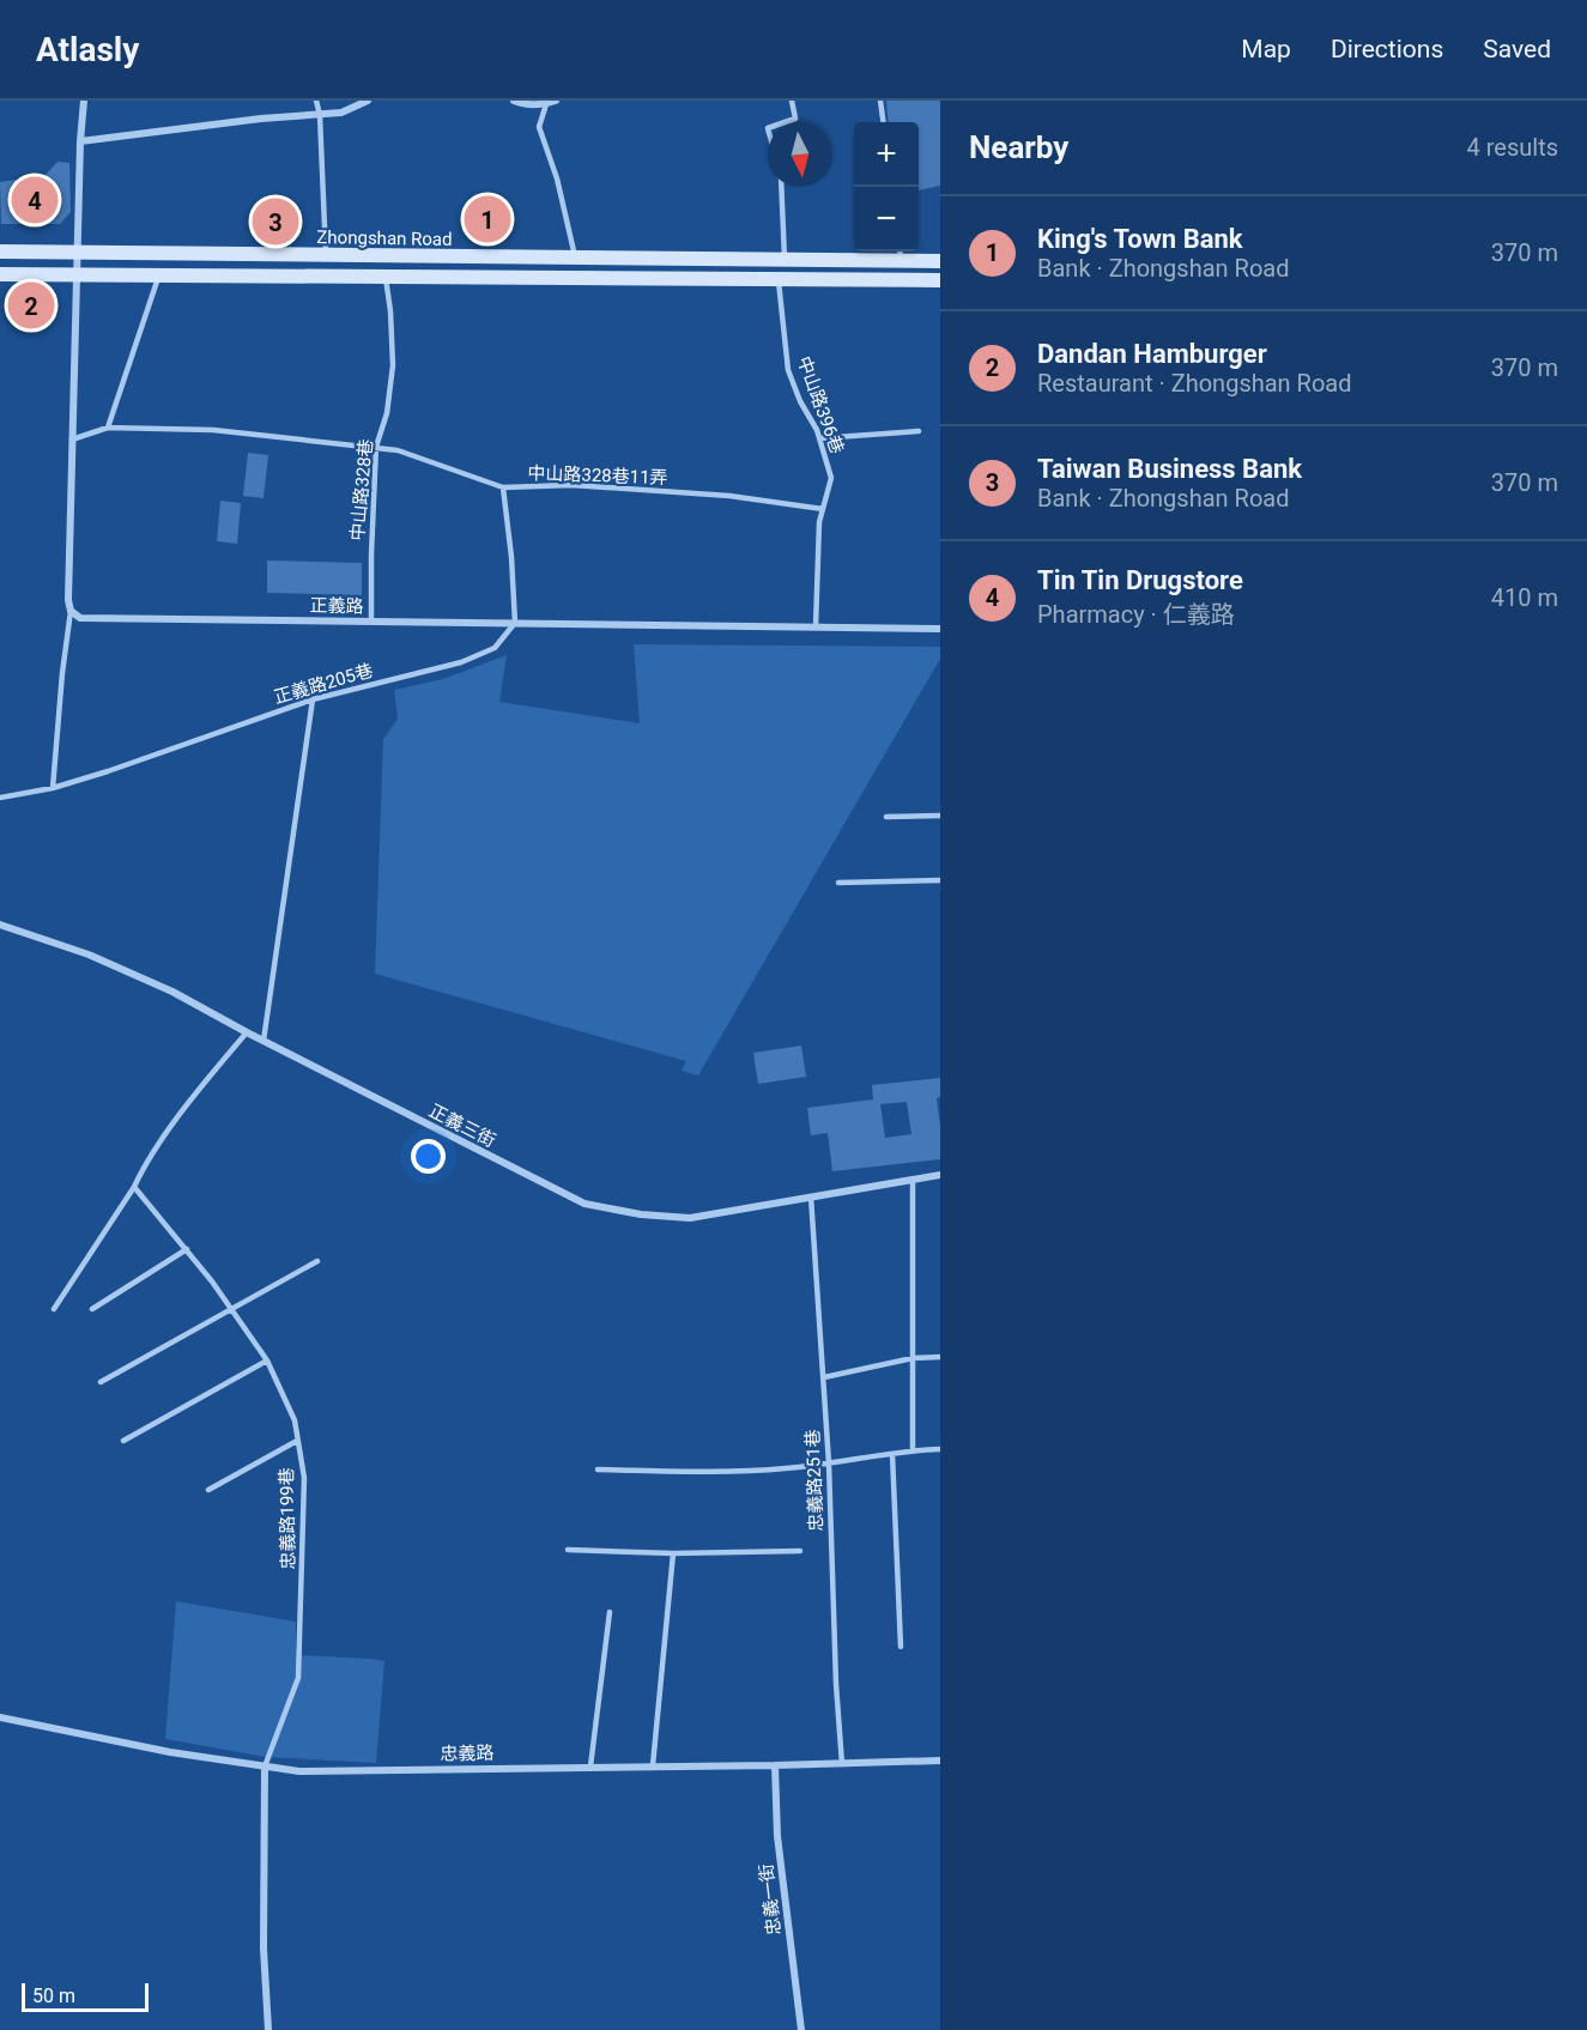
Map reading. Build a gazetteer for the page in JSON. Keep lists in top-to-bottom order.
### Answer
{
  "streets": {
    "main road": ["Zhongshan Road"],
    "street": [
      "正義路",
      "正義三街",
      "忠義路",
      "忠義一街"
    ],
    "lane": [
      "中山路396巷",
      "中山路328巷11弄",
      "中山路328巷",
      "正義路205巷",
      "忠義路251巷",
      "忠義路199巷"
    ]
  },
  "crossings": [
    ["Zhongshan Road", "中山路396巷"],
    ["Zhongshan Road", "中山路328巷"],
    ["中山路396巷", "中山路328巷11弄"],
    ["中山路396巷", "正義路"],
    ["中山路328巷11弄", "中山路328巷"],
    ["中山路328巷", "正義路"],
    ["正義路", "正義路205巷"],
    ["正義三街", "忠義路251巷"],
    ["忠義路251巷", "忠義路"],
    ["忠義路199巷", "忠義路"],
    ["忠義路", "忠義一街"]
  ],
  "scale_bar": "50 m",
  "north": "bottom",
  "page": {
    "header": "Atlasly",
    "nav": ["Map", "Directions", "Saved"],
    "heading": ["Nearby", "4 results"],
    "map_buttons": ["+", "−"],
    "pins": [
      "4",
      "1",
      "3",
      "2"
    ],
    "list": [
      {
        "mark": "1",
        "name": "King's Town Bank",
        "note": "Bank · Zhongshan Road",
        "value": "370 m"
      },
      {
        "mark": "2",
        "name": "Dandan Hamburger",
        "note": "Restaurant · Zhongshan Road",
        "value": "370 m"
      },
      {
        "mark": "3",
        "name": "Taiwan Business Bank",
        "note": "Bank · Zhongshan Road",
        "value": "370 m"
      },
      {
        "mark": "4",
        "name": "Tin Tin Drugstore",
        "note": "Pharmacy · 仁義路",
        "value": "410 m"
      }
    ],
    "scale": "50 m"
  }
}
